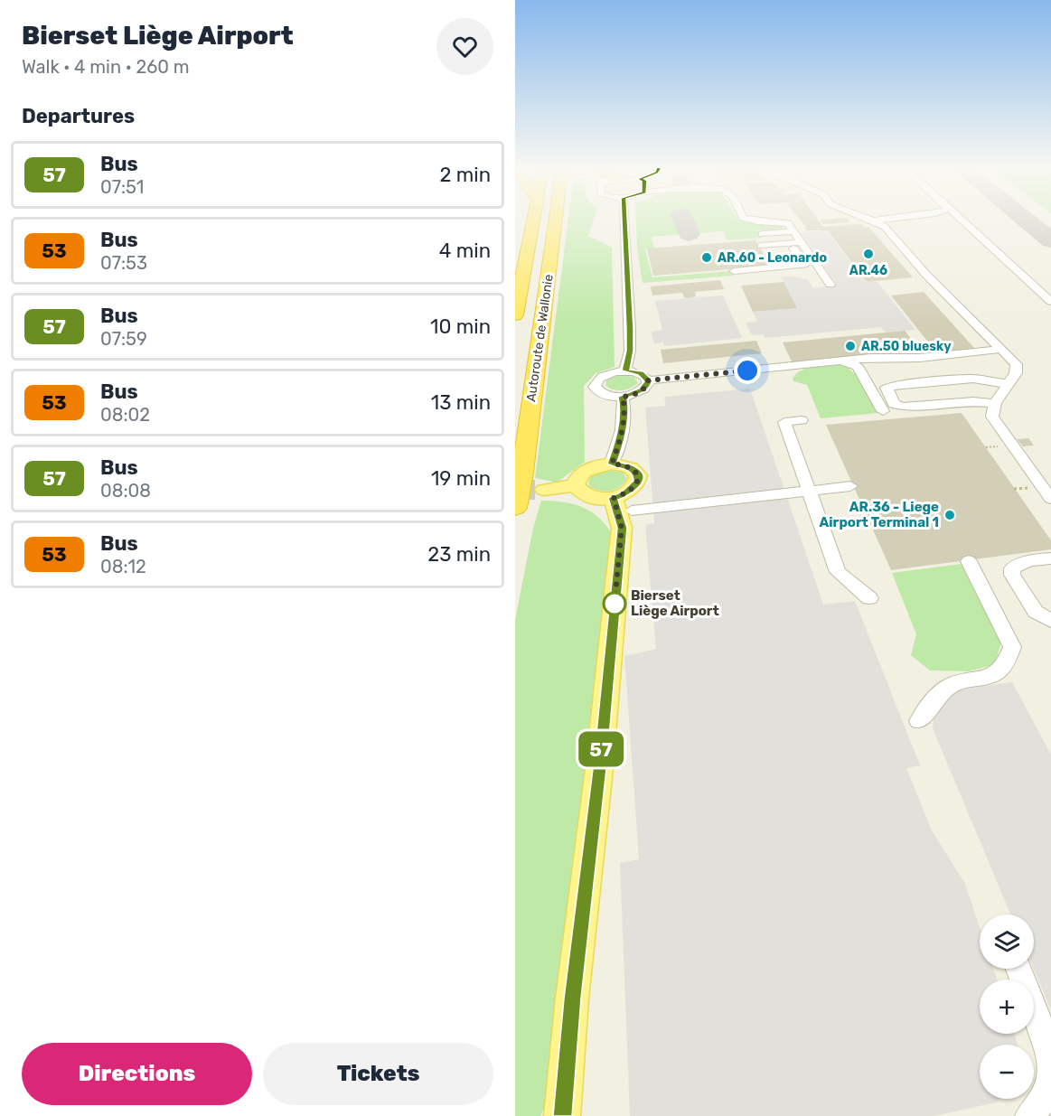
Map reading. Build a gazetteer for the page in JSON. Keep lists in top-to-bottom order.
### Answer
{
  "streets": {
    "highway": ["Autoroute de Wallonie"]
  },
  "places": [
    "AR.46",
    "AR.60 - Leonardo",
    "AR.50 bluesky",
    "AR.36 - Liege Airport Terminal 1",
    "Bierset Liège Airport"
  ],
  "lines": ["bus line 57"],
  "page": {
    "heading": [
      ["Bierset Liège Airport", "Walk · 4 min · 260 m"],
      "Departures"
    ],
    "on_map": "57",
    "list": [
      {
        "mark": "57",
        "name": "Bus",
        "note": "07:51",
        "value": "2 min"
      },
      {
        "mark": "53",
        "name": "Bus",
        "note": "07:53",
        "value": "4 min"
      },
      {
        "mark": "57",
        "name": "Bus",
        "note": "07:59",
        "value": "10 min"
      },
      {
        "mark": "53",
        "name": "Bus",
        "note": "08:02",
        "value": "13 min"
      },
      {
        "mark": "57",
        "name": "Bus",
        "note": "08:08",
        "value": "19 min"
      },
      {
        "mark": "53",
        "name": "Bus",
        "note": "08:12",
        "value": "23 min"
      }
    ],
    "map_buttons": ["+", "−"],
    "buttons": ["Directions", "Tickets"]
  }
}
